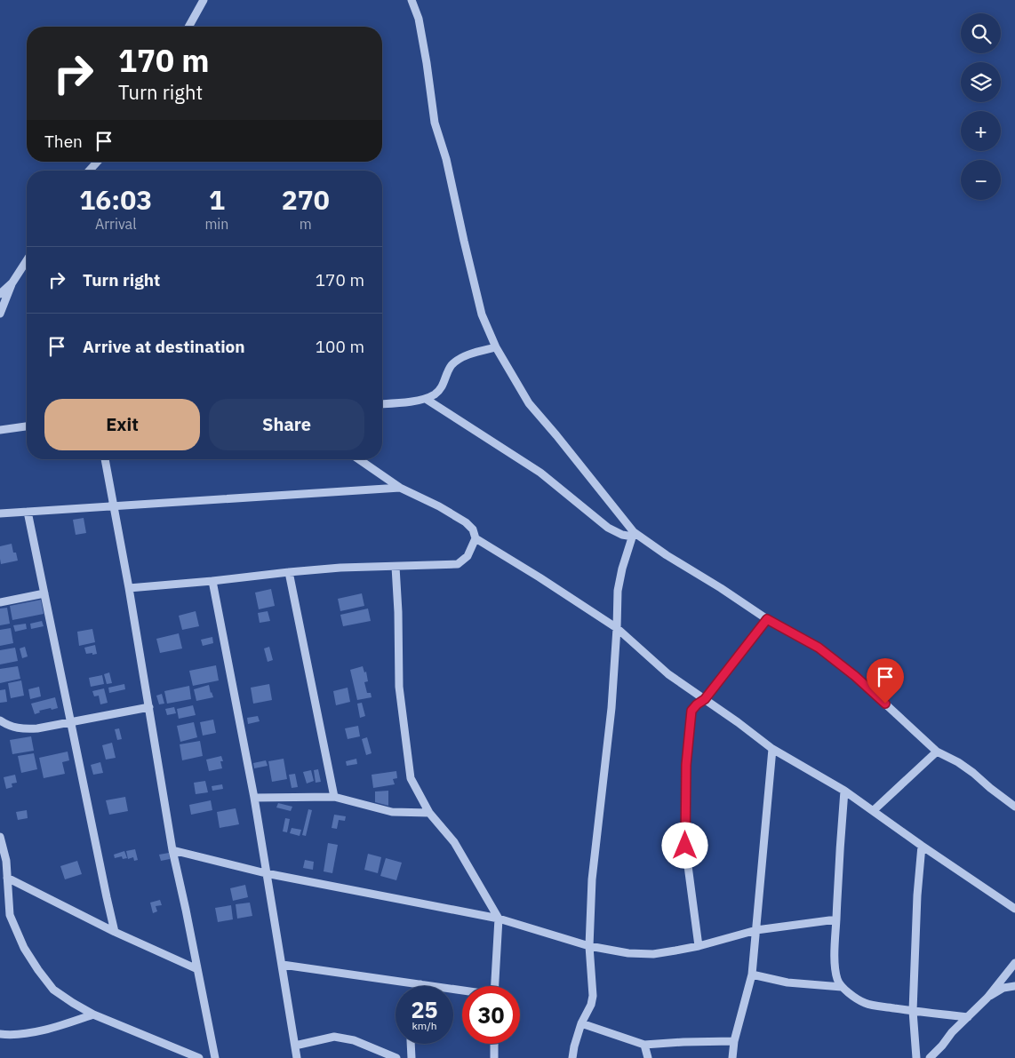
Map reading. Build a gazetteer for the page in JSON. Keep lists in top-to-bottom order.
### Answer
{
  "page": {
    "map_buttons": ["+", "−"],
    "turn": ["170 m", "Turn right"],
    "then": "Then",
    "eta": [
      "16:03",
      "Arrival",
      "1",
      "min",
      "270",
      "m"
    ],
    "list": [
      {
        "name": "Turn right",
        "value": "170 m"
      },
      {
        "name": "Arrive at destination",
        "value": "100 m"
      }
    ],
    "buttons": ["Exit", "Share"],
    "speed": "25 km/h",
    "limit": "30"
  }
}
